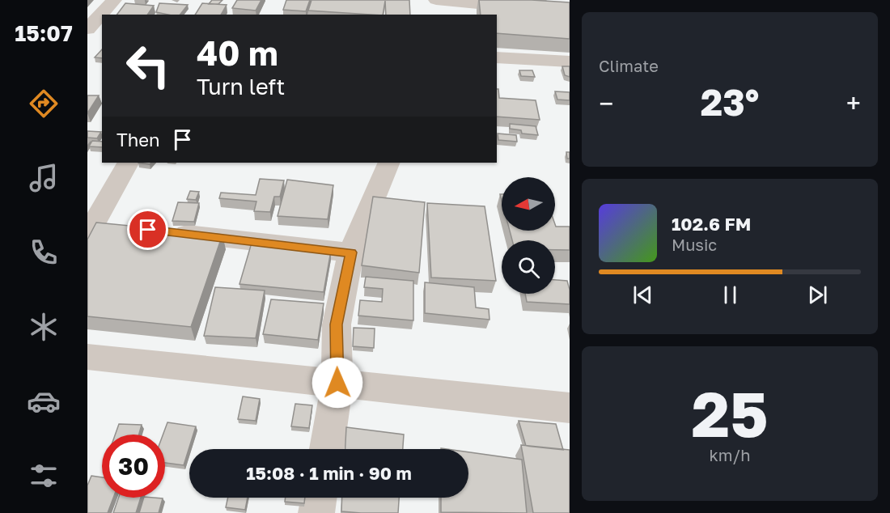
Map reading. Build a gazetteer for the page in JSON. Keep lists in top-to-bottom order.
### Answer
{
  "north": "left",
  "page": {
    "tabs": "15:07",
    "tile": [
      "Climate",
      ["25", "km/h"]
    ],
    "turn": ["40 m", "Turn left"],
    "heat": ["−", "23°", "+"],
    "then": "Then",
    "song": ["102.6 FM", "Music"],
    "limit": "30",
    "trip": "15:08 · 1 min · 90 m"
  }
}
